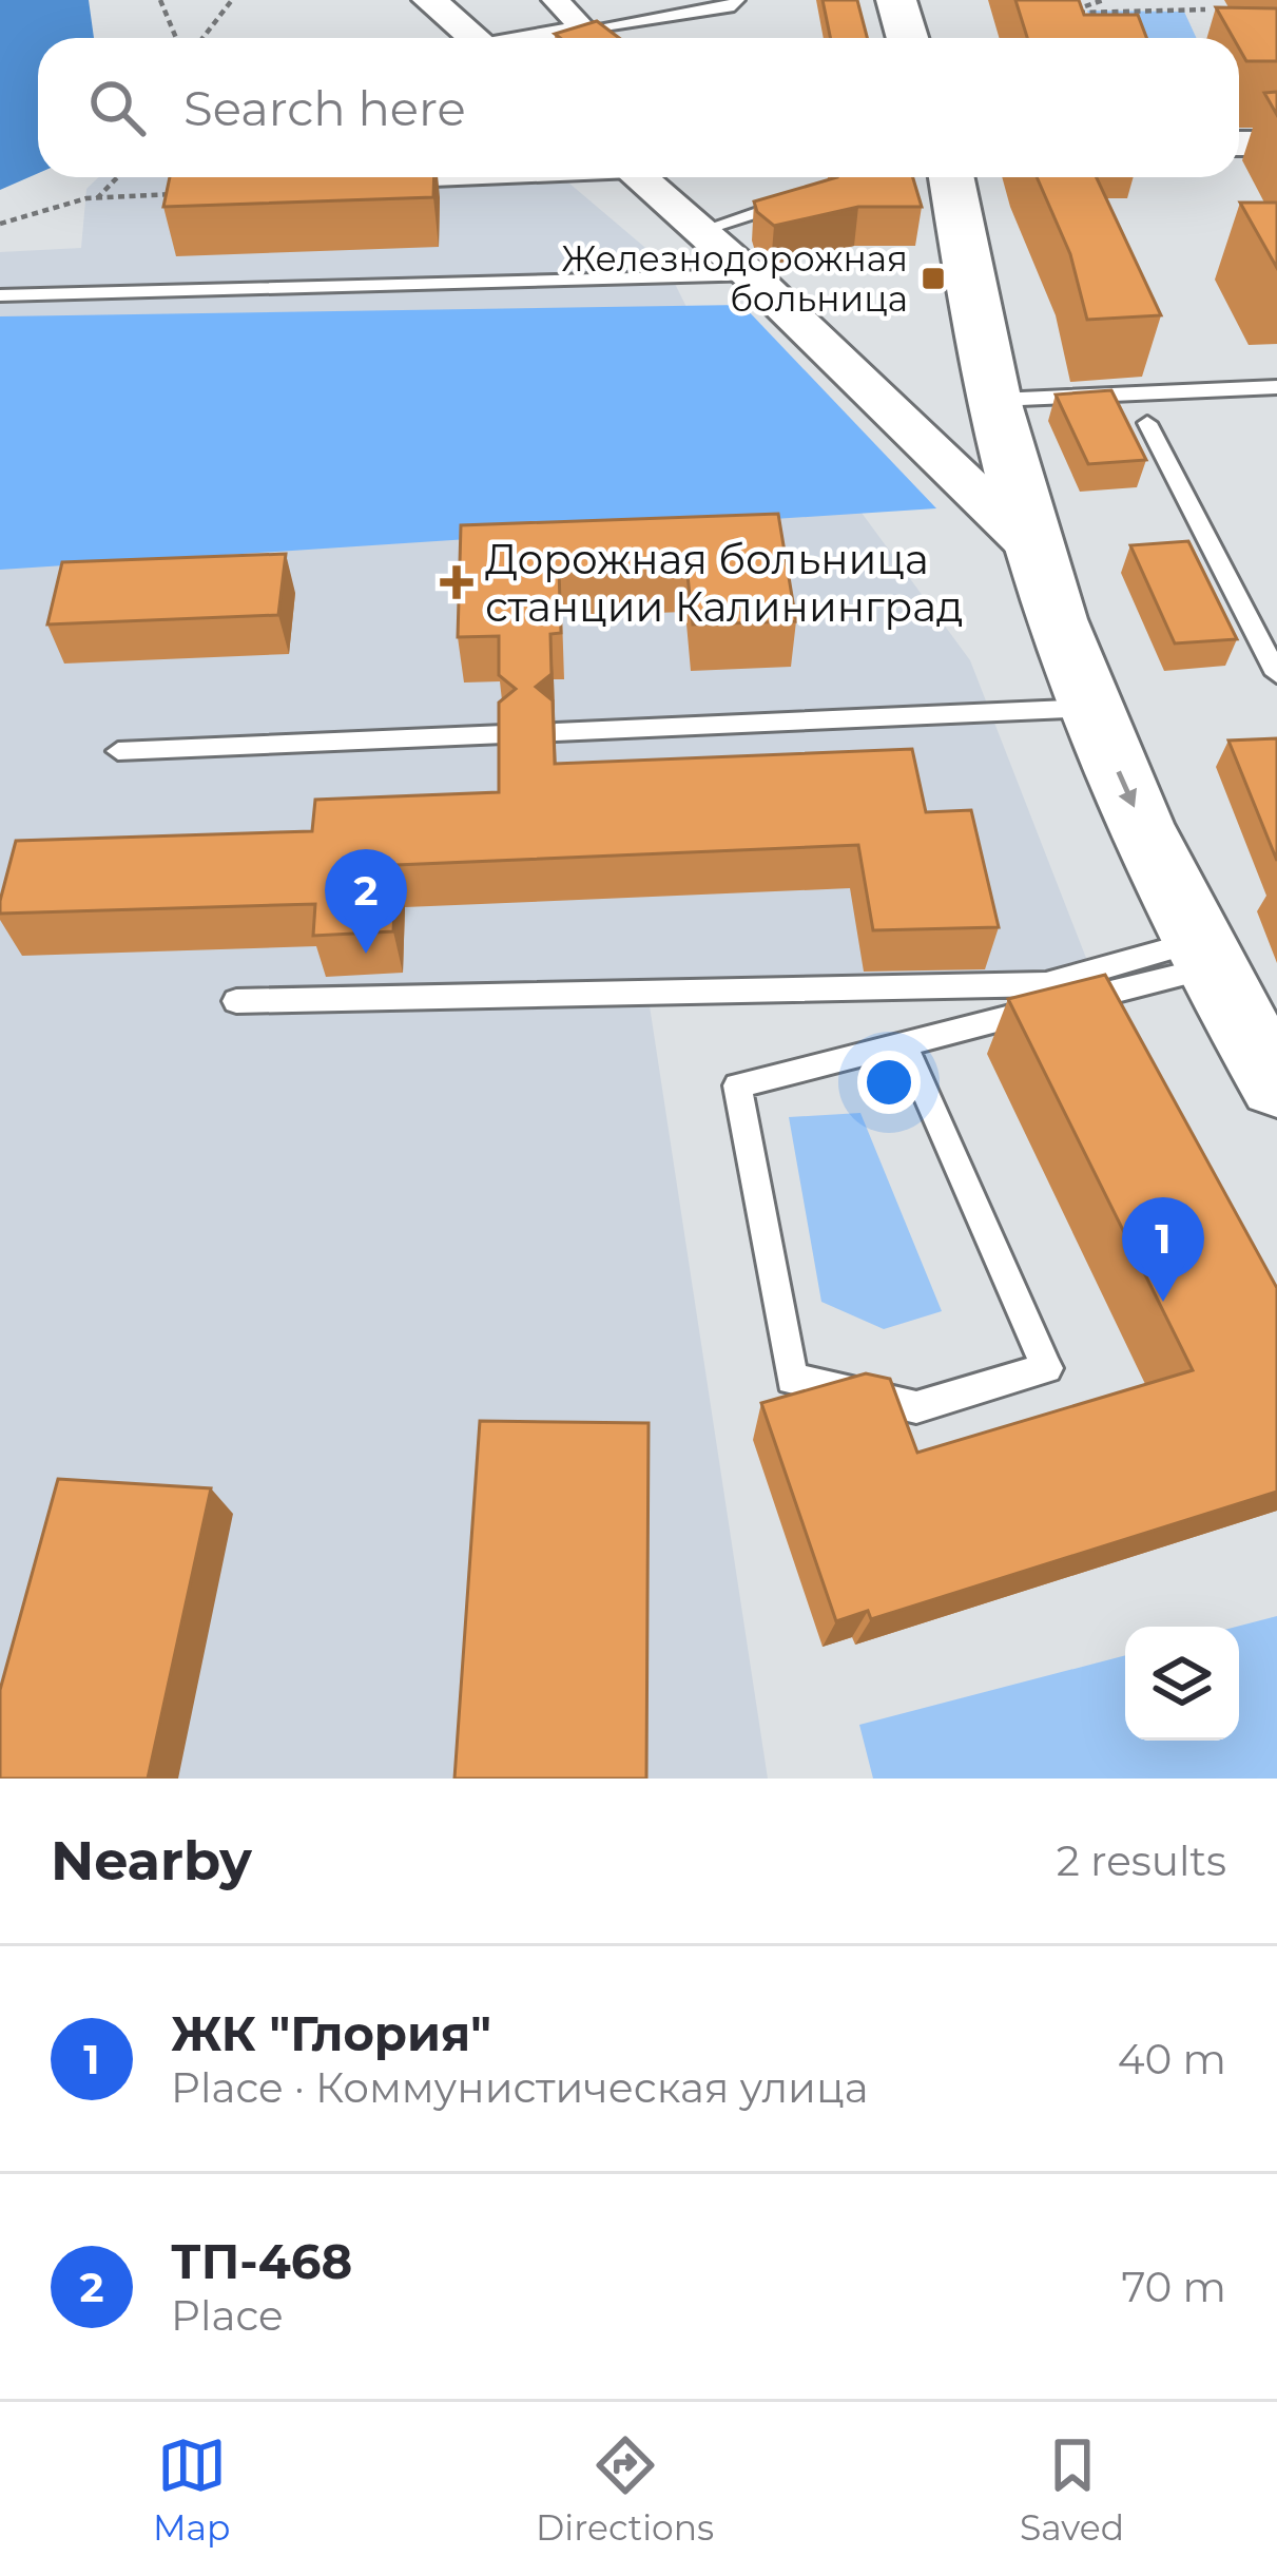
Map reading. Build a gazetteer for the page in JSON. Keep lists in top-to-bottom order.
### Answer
{
  "places": {
    "transit": ["Железнодорожная больница"],
    "health": ["Дорожная больница станции Калининград"]
  },
  "page": {
    "search": "Search here",
    "pins": ["2", "1"],
    "heading": ["Nearby", "2 results"],
    "list": [
      {
        "mark": "1",
        "name": "ЖК \"Глория\"",
        "note": "Place · Коммунистическая улица",
        "value": "40 m"
      },
      {
        "mark": "2",
        "name": "ТП-468",
        "note": "Place",
        "value": "70 m"
      }
    ],
    "nav": ["Map", "Directions", "Saved"]
  }
}
